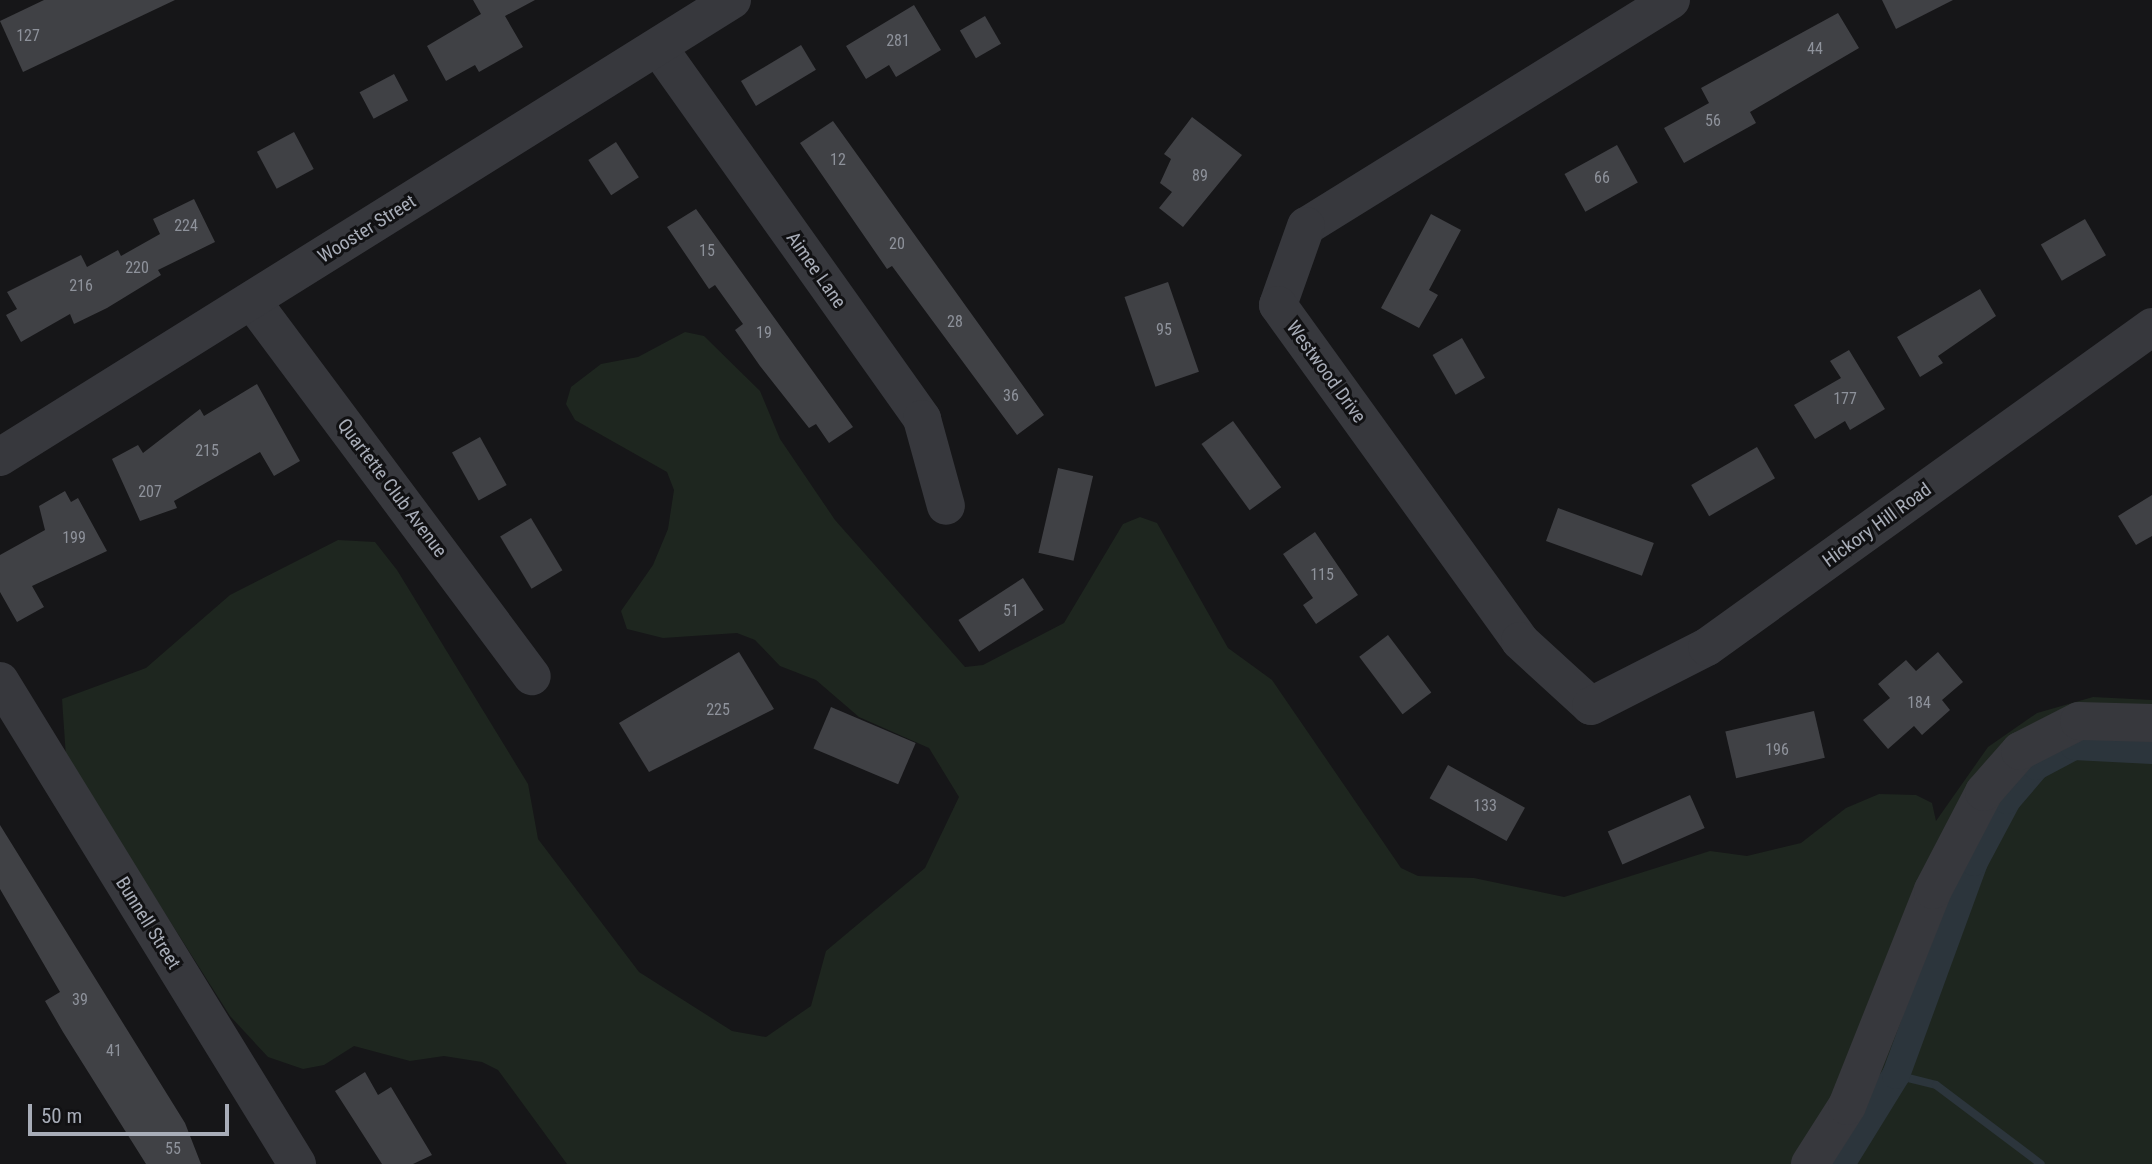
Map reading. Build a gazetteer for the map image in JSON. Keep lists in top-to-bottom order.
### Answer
{
  "streets": {
    "street": [
      "Wooster Street",
      "Aimee Lane",
      "Westwood Drive",
      "Quartette Club Avenue",
      "Hickory Hill Road",
      "Bunnell Street"
    ]
  },
  "crossings": [
    ["Wooster Street", "Aimee Lane"],
    ["Wooster Street", "Quartette Club Avenue"],
    ["Westwood Drive", "Hickory Hill Road"]
  ],
  "house_numbers": [
    "127",
    "281",
    "44",
    "56",
    "12",
    "89",
    "66",
    "224",
    "20",
    "15",
    "220",
    "216",
    "28",
    "95",
    "19",
    "36",
    "177",
    "215",
    "207",
    "199",
    "115",
    "51",
    "184",
    "225",
    "196",
    "133",
    "39",
    "41",
    "55"
  ],
  "scale_bar": "50 m"
}
